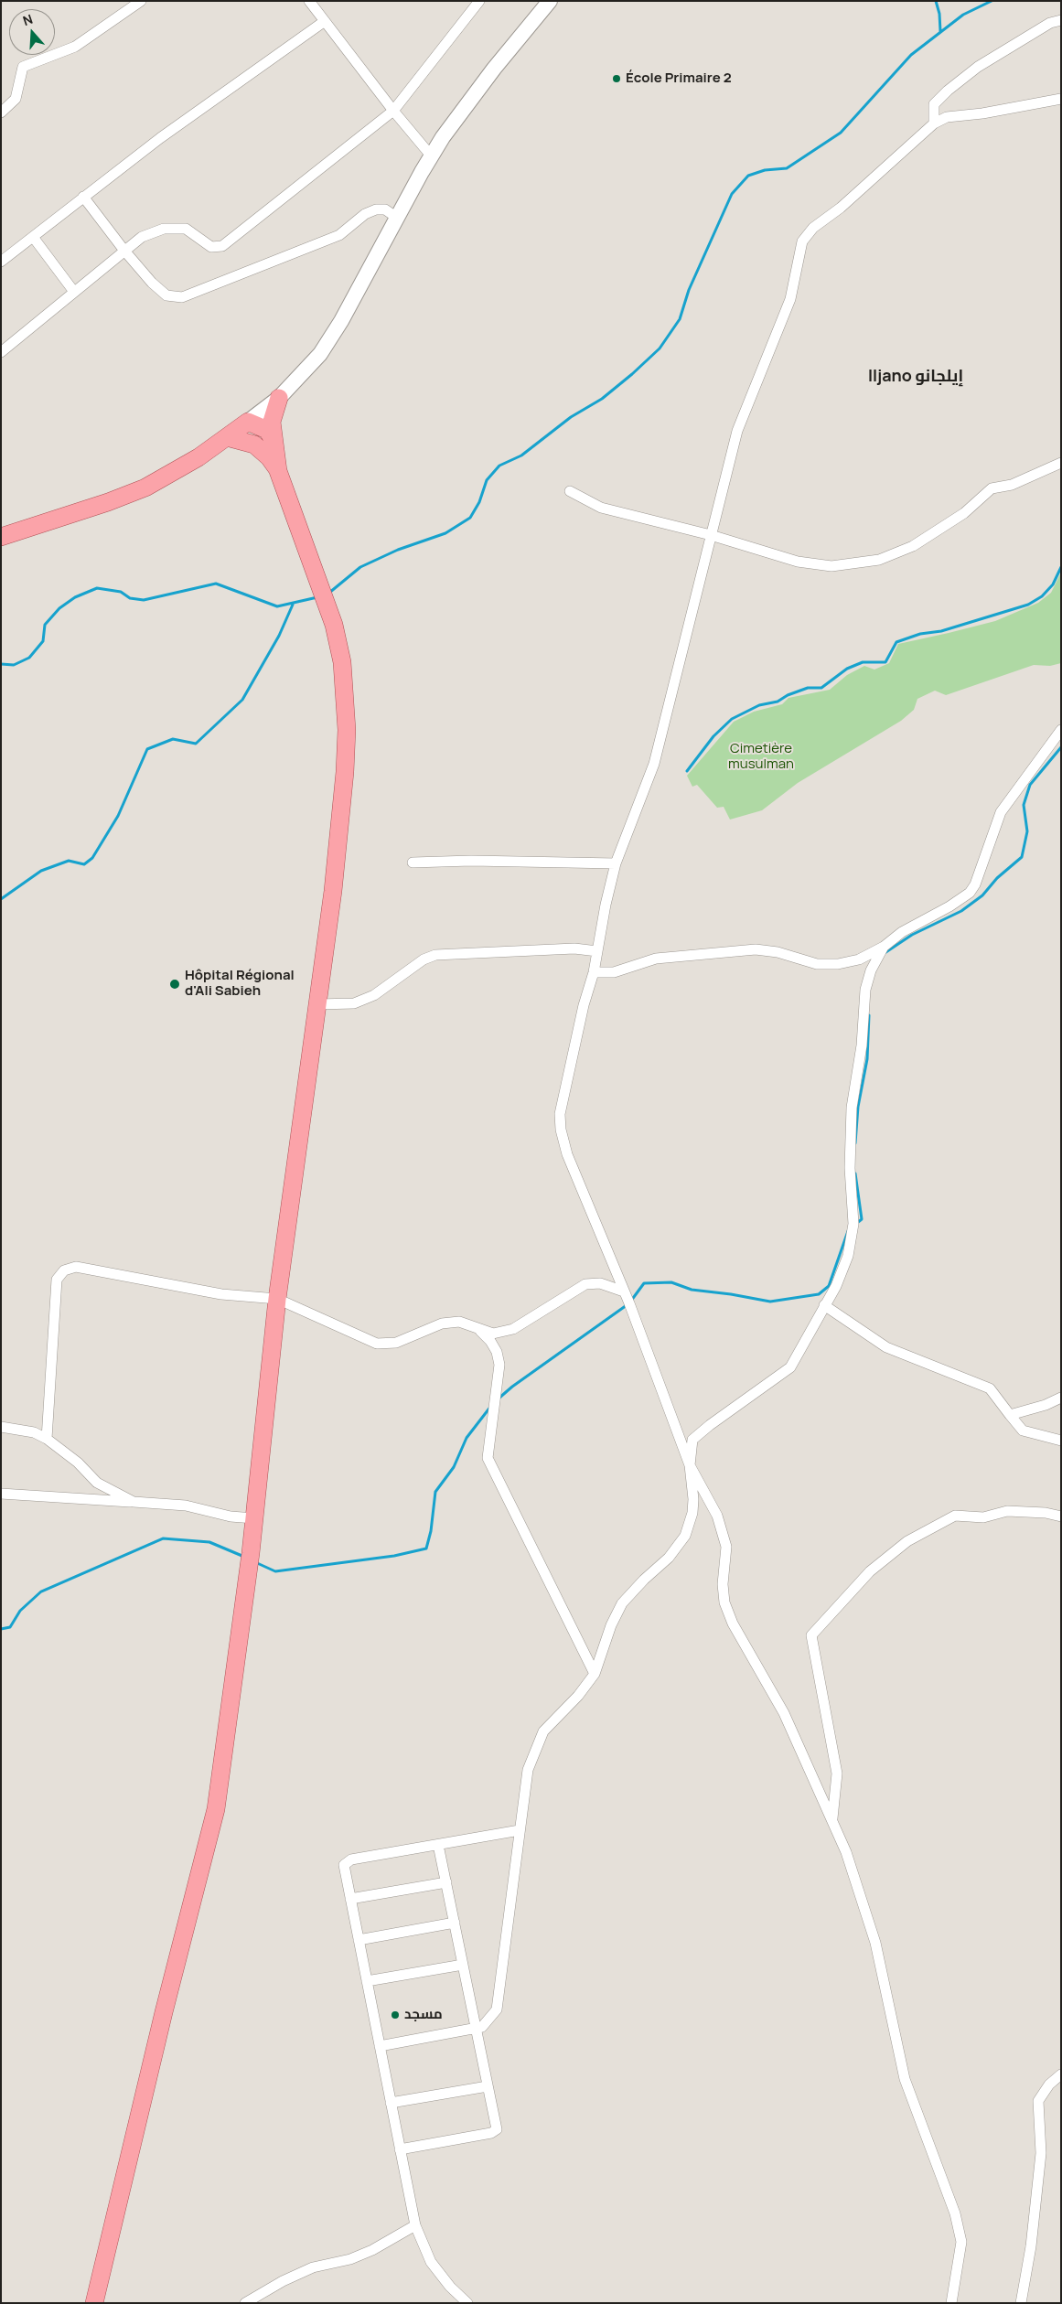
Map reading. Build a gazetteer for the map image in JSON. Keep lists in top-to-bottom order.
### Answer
{
  "districts": ["Iljano إيلجانو"],
  "parks": ["Cimetière musulman"],
  "places": ["École Primaire 2", "Hôpital Régional d'Ali Sabieh", "مسجد"],
  "north": "top"
}
